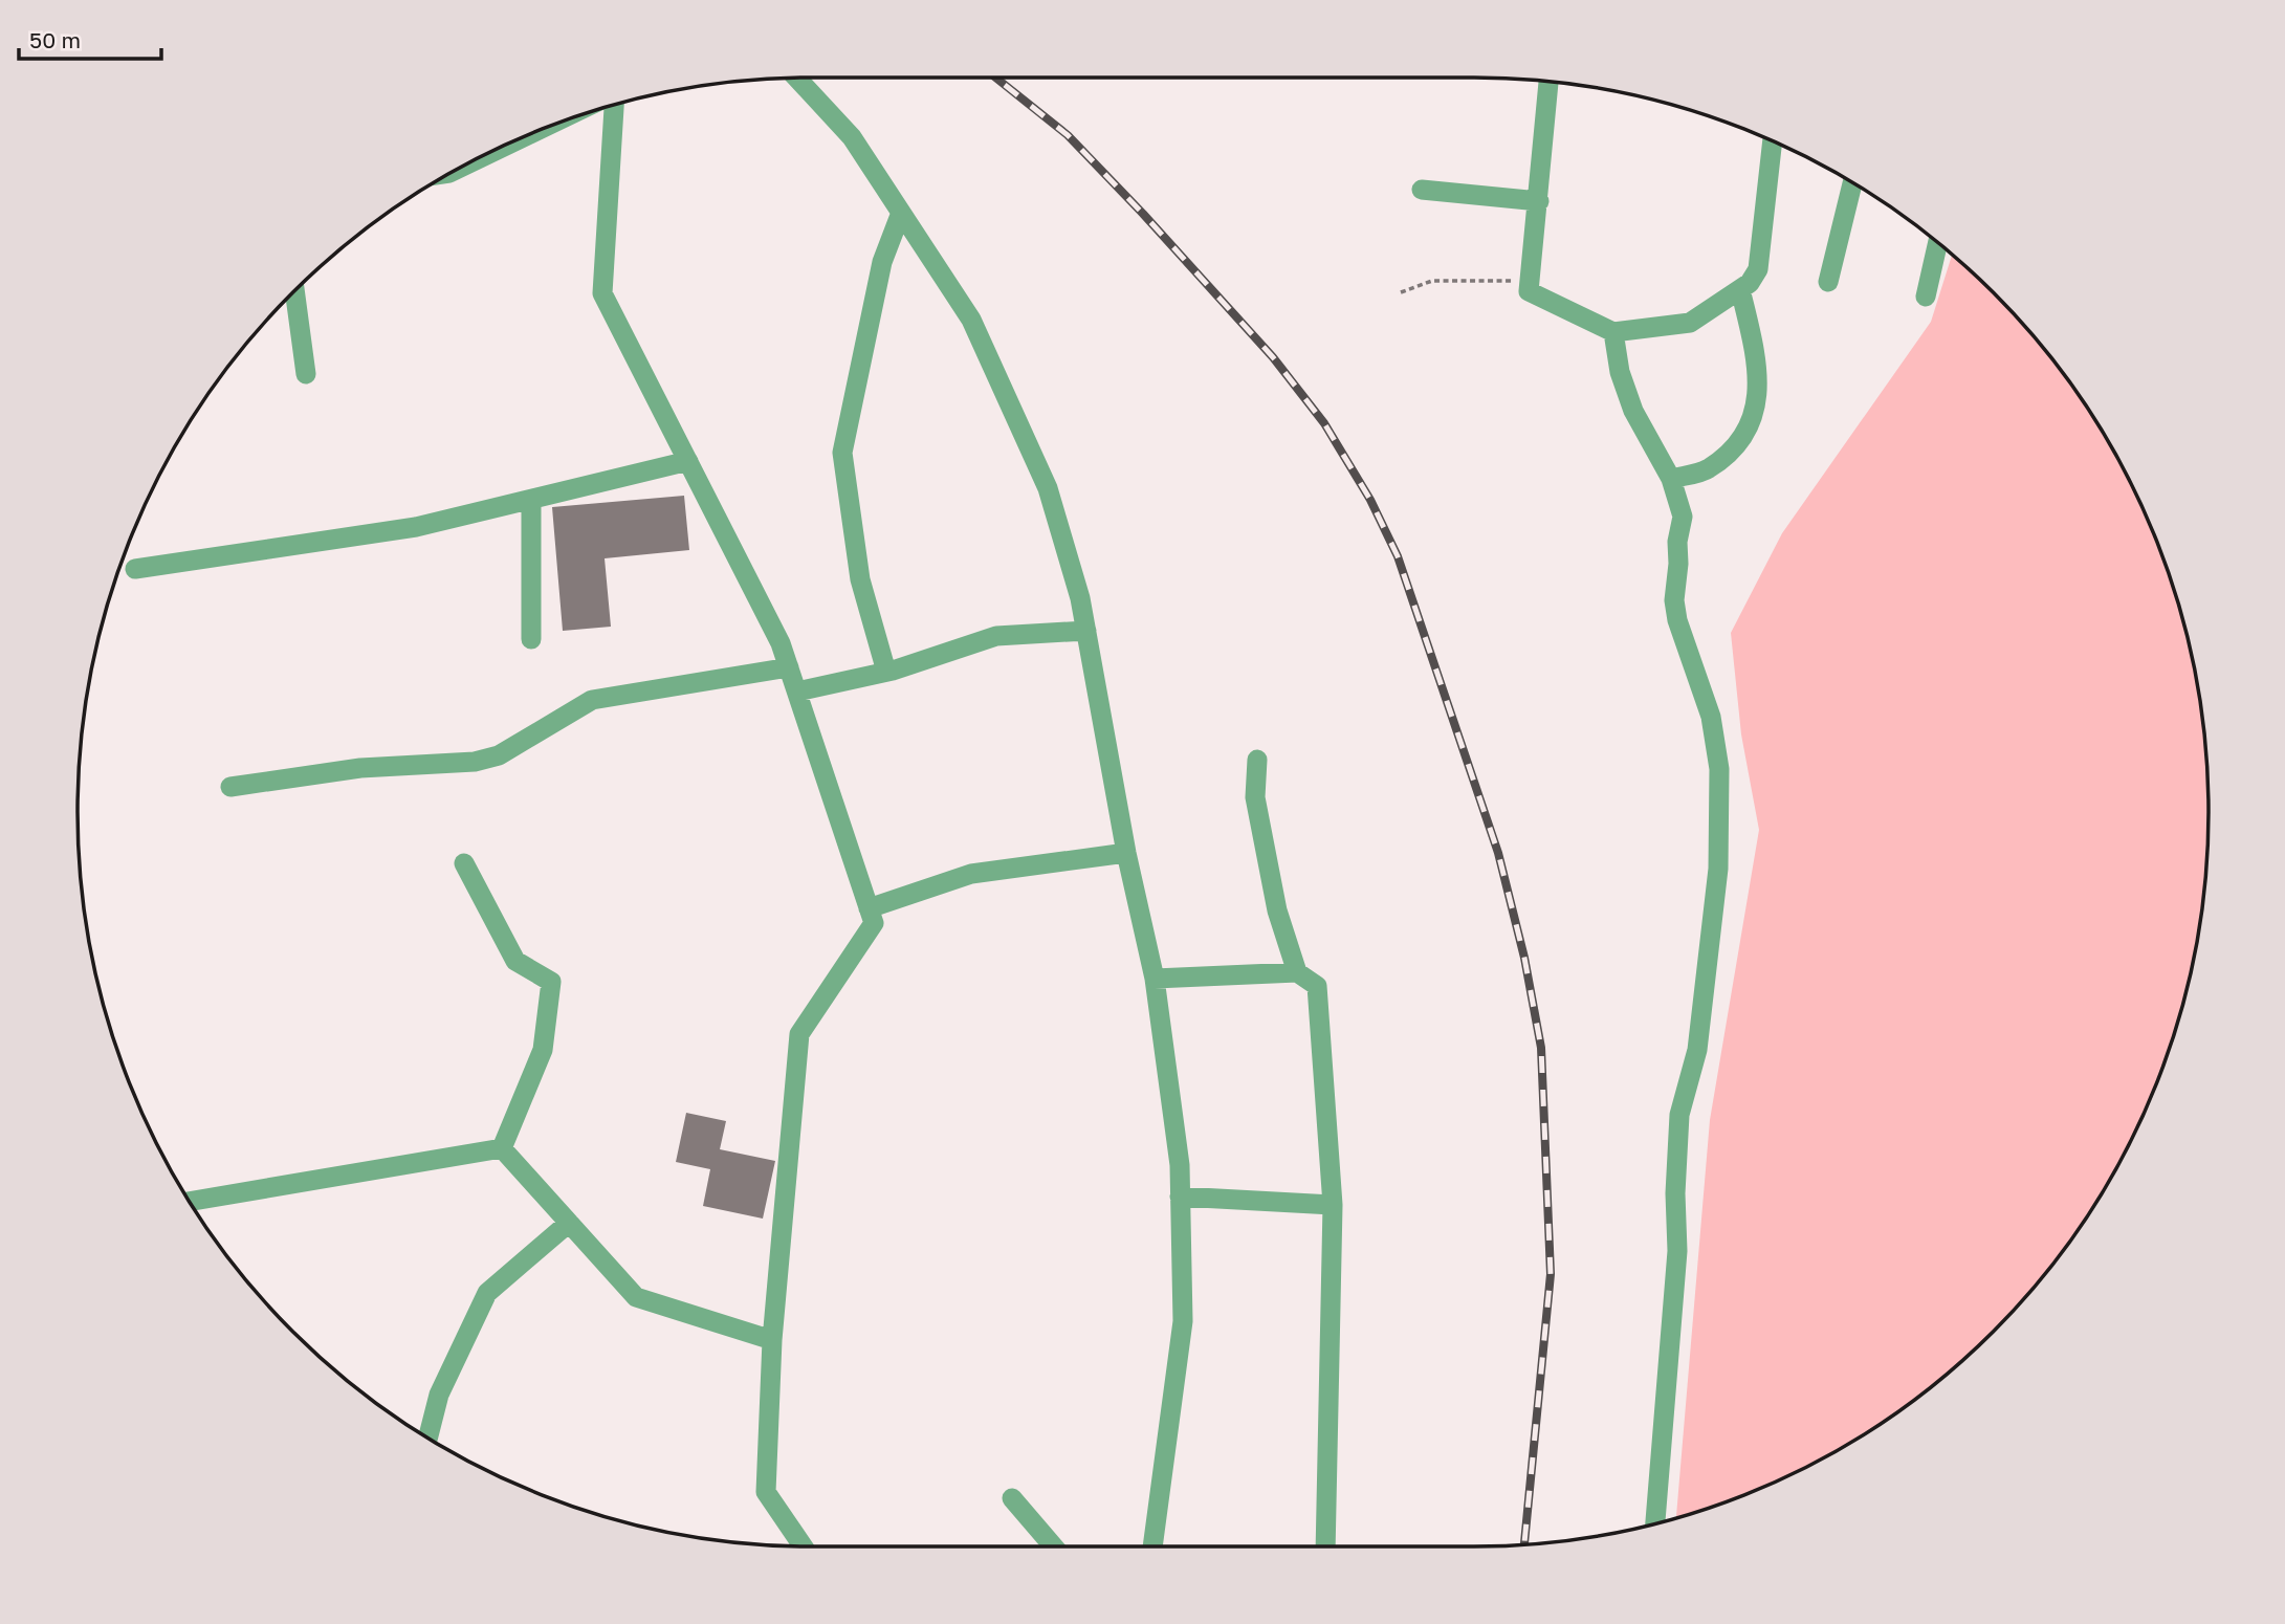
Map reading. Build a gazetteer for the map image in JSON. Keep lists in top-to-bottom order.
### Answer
{
  "scale_bar": "50 m"
}
